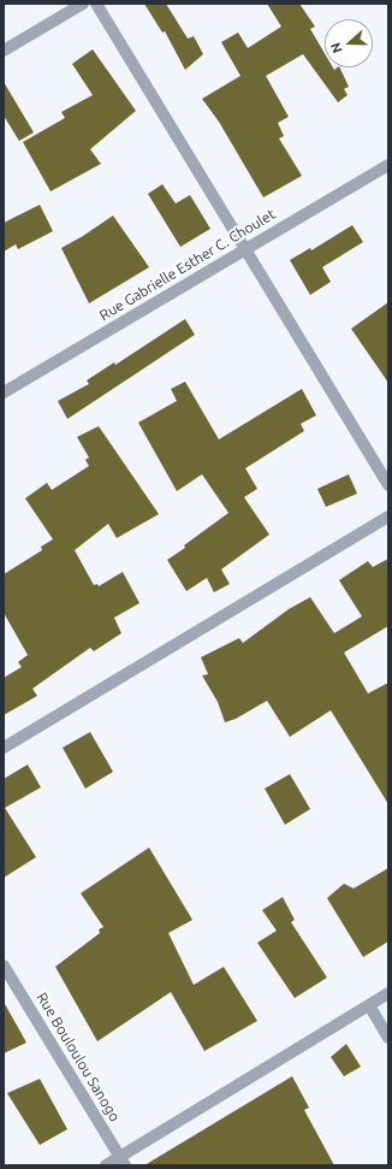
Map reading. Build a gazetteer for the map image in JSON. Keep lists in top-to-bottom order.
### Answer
{
  "streets": {
    "street": ["Rue Gabrielle Esther C. Choulet", "Rue Bouloulou Sanogo"]
  },
  "north": "left"
}
